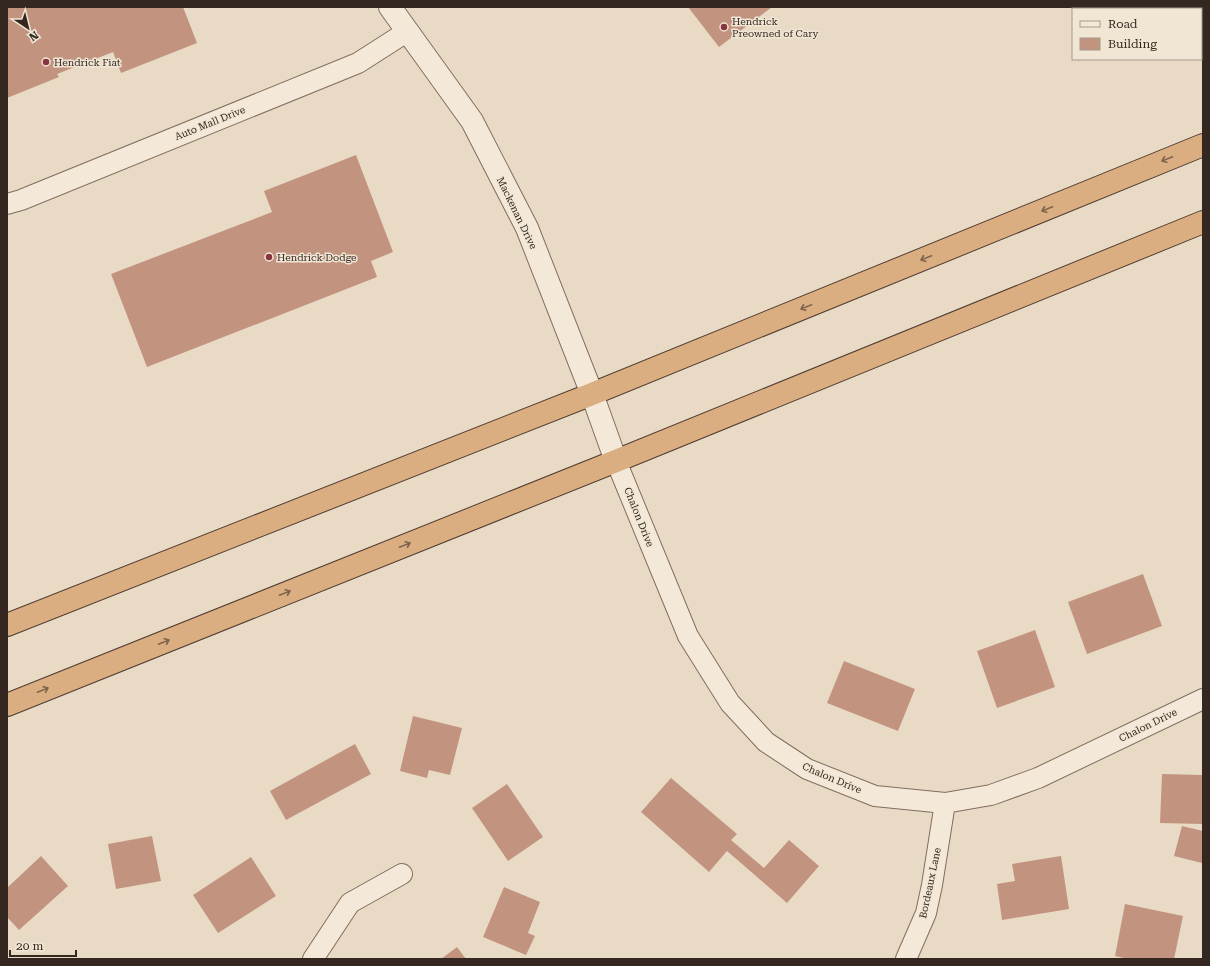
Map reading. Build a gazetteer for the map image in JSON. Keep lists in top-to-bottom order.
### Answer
{
  "streets": {
    "street": [
      "Auto Mall Drive",
      "Mackenan Drive",
      "Chalon Drive",
      "Bordeaux Lane"
    ]
  },
  "crossings": [
    ["Auto Mall Drive", "Mackenan Drive"],
    ["Mackenan Drive", "Chalon Drive"],
    ["Chalon Drive", "Bordeaux Lane"]
  ],
  "places": ["Hendrick Preowned of Cary", "Hendrick Fiat", "Hendrick Dodge"],
  "legend": ["Road", "Building"],
  "scale_bar": "20 m",
  "north": "bottom right"
}
